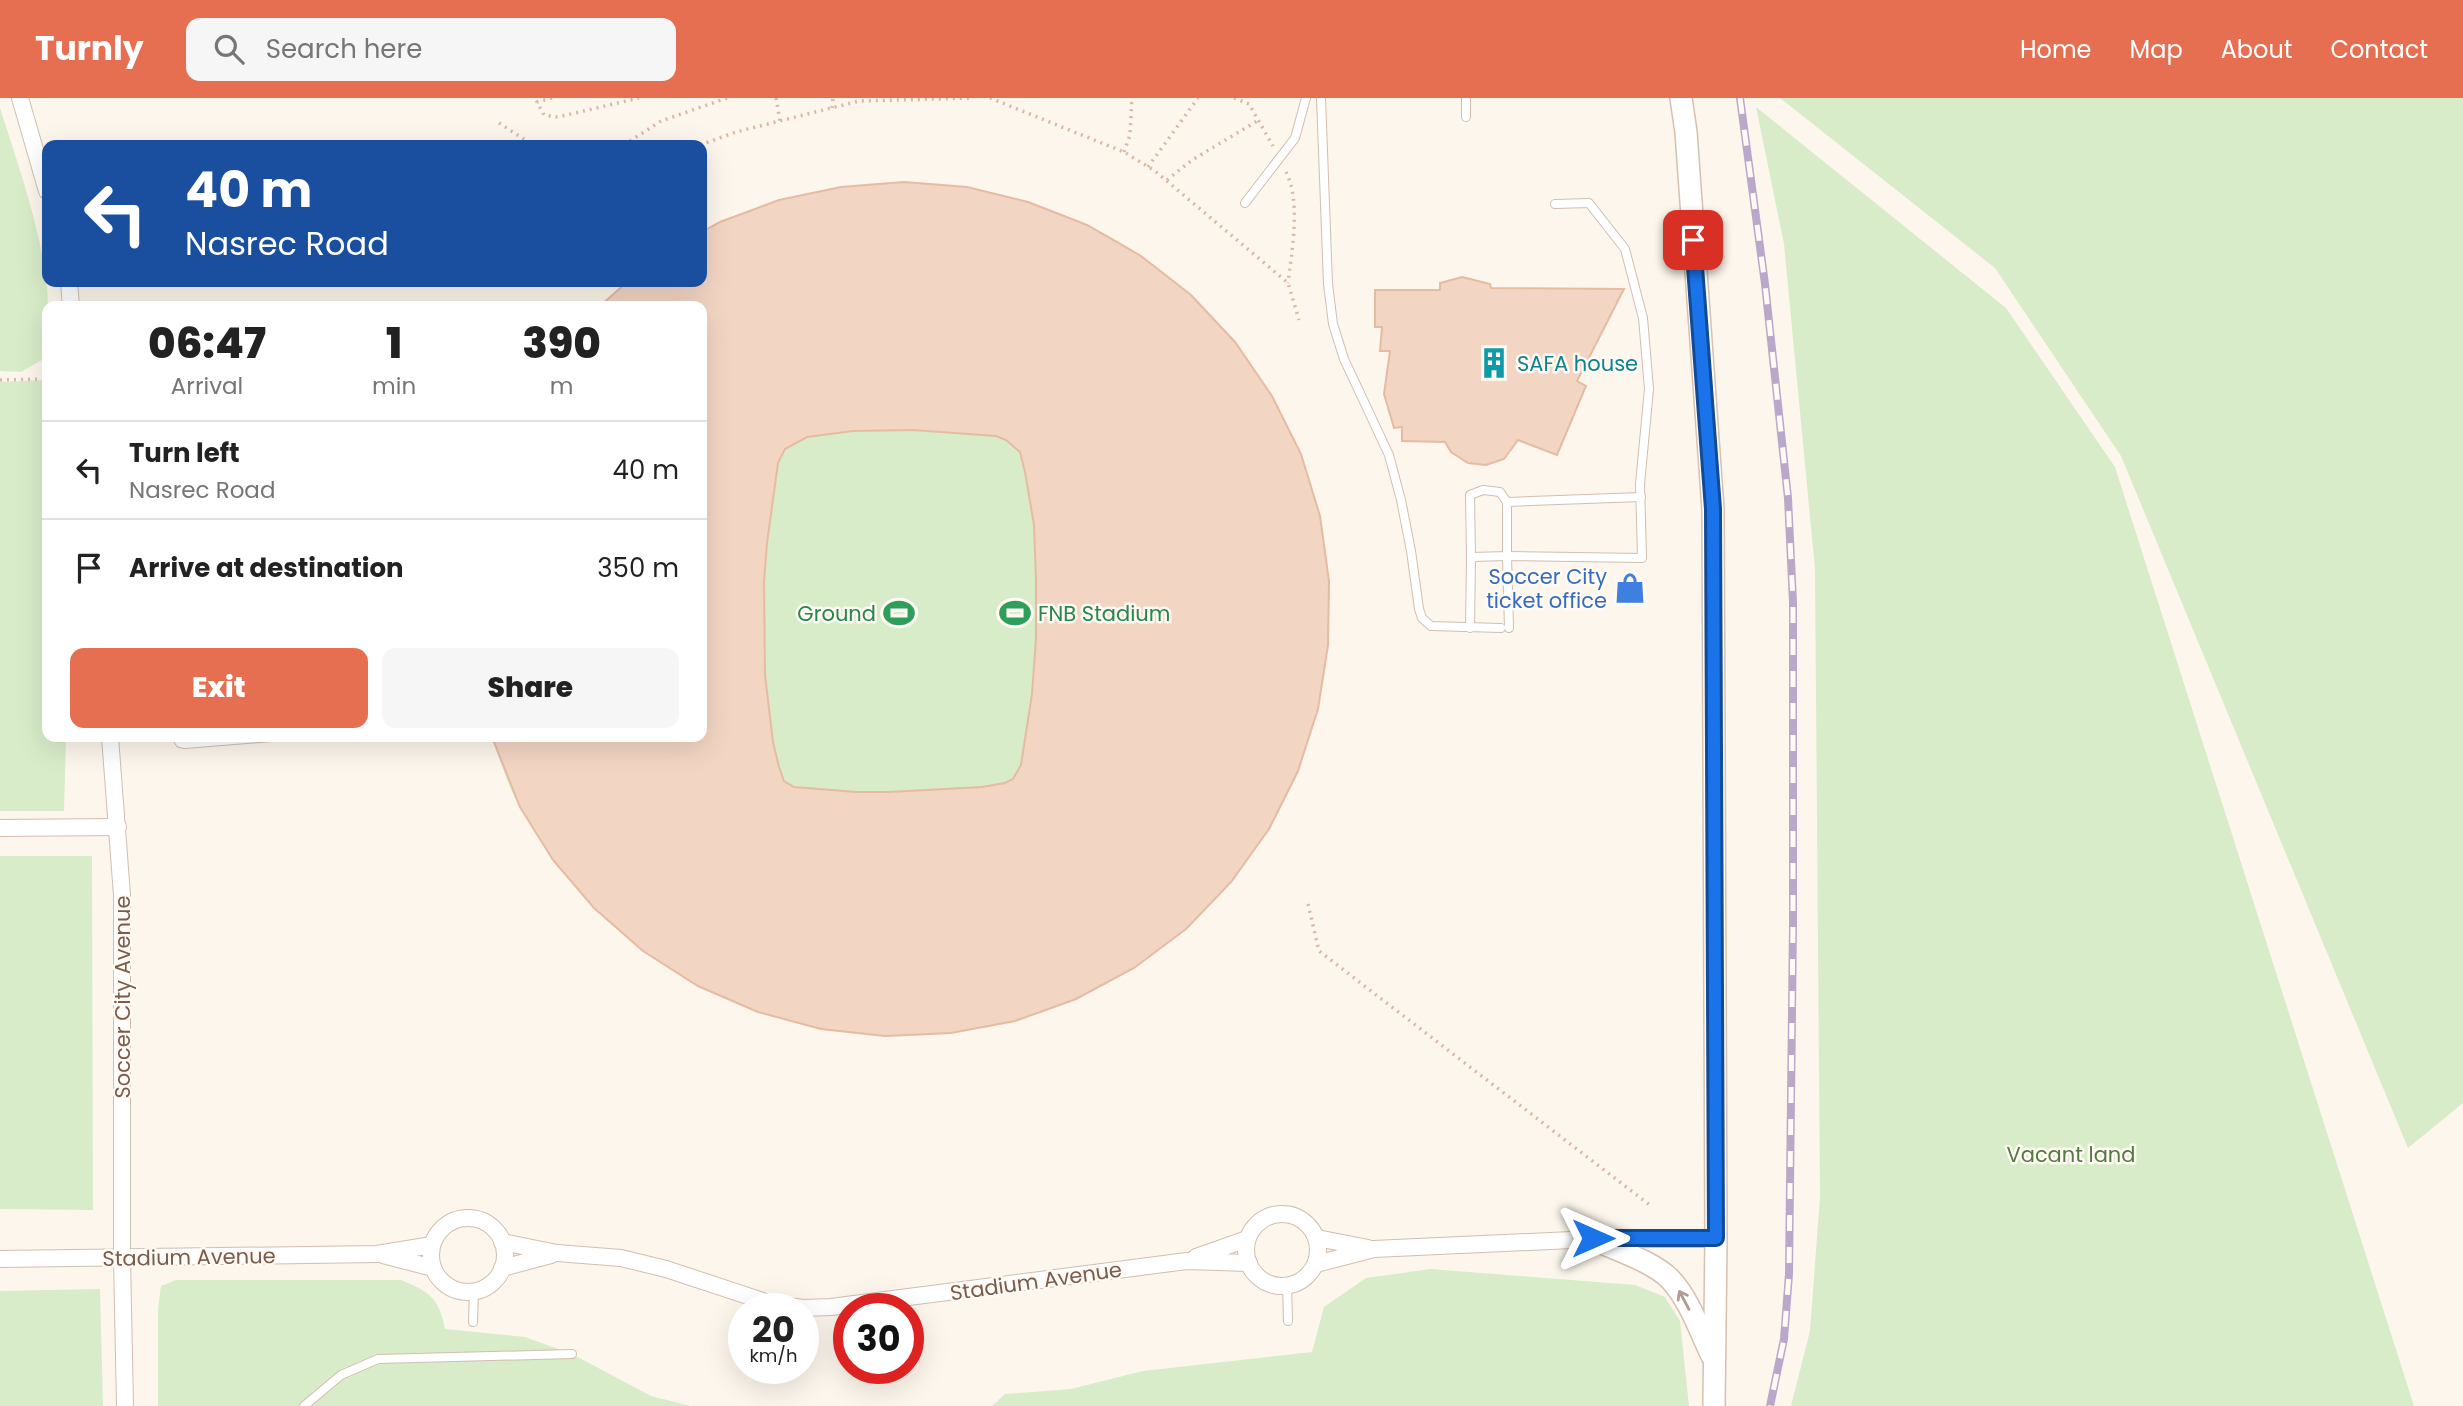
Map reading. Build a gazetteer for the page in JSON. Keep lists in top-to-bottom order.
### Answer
{
  "streets": {
    "street": ["Soccer City Avenue", "Stadium Avenue"]
  },
  "crossings": [
    ["Soccer City Avenue", "Stadium Avenue"]
  ],
  "parks": ["Vacant land"],
  "places": {
    "building": ["SAFA house"],
    "shop": ["Soccer City ticket office"],
    "sports": ["Ground", "FNB Stadium"]
  },
  "page": {
    "header": "Turnly",
    "search": "Search here",
    "nav": [
      "Home",
      "Map",
      "About",
      "Contact"
    ],
    "turn": ["40 m", "Nasrec Road"],
    "eta": [
      "06:47",
      "Arrival",
      "1",
      "min",
      "390",
      "m"
    ],
    "list": [
      {
        "name": "Turn left",
        "note": "Nasrec Road",
        "value": "40 m"
      },
      {
        "name": "Arrive at destination",
        "value": "350 m"
      }
    ],
    "buttons": ["Exit", "Share"],
    "speed": "20 km/h",
    "limit": "30"
  }
}
